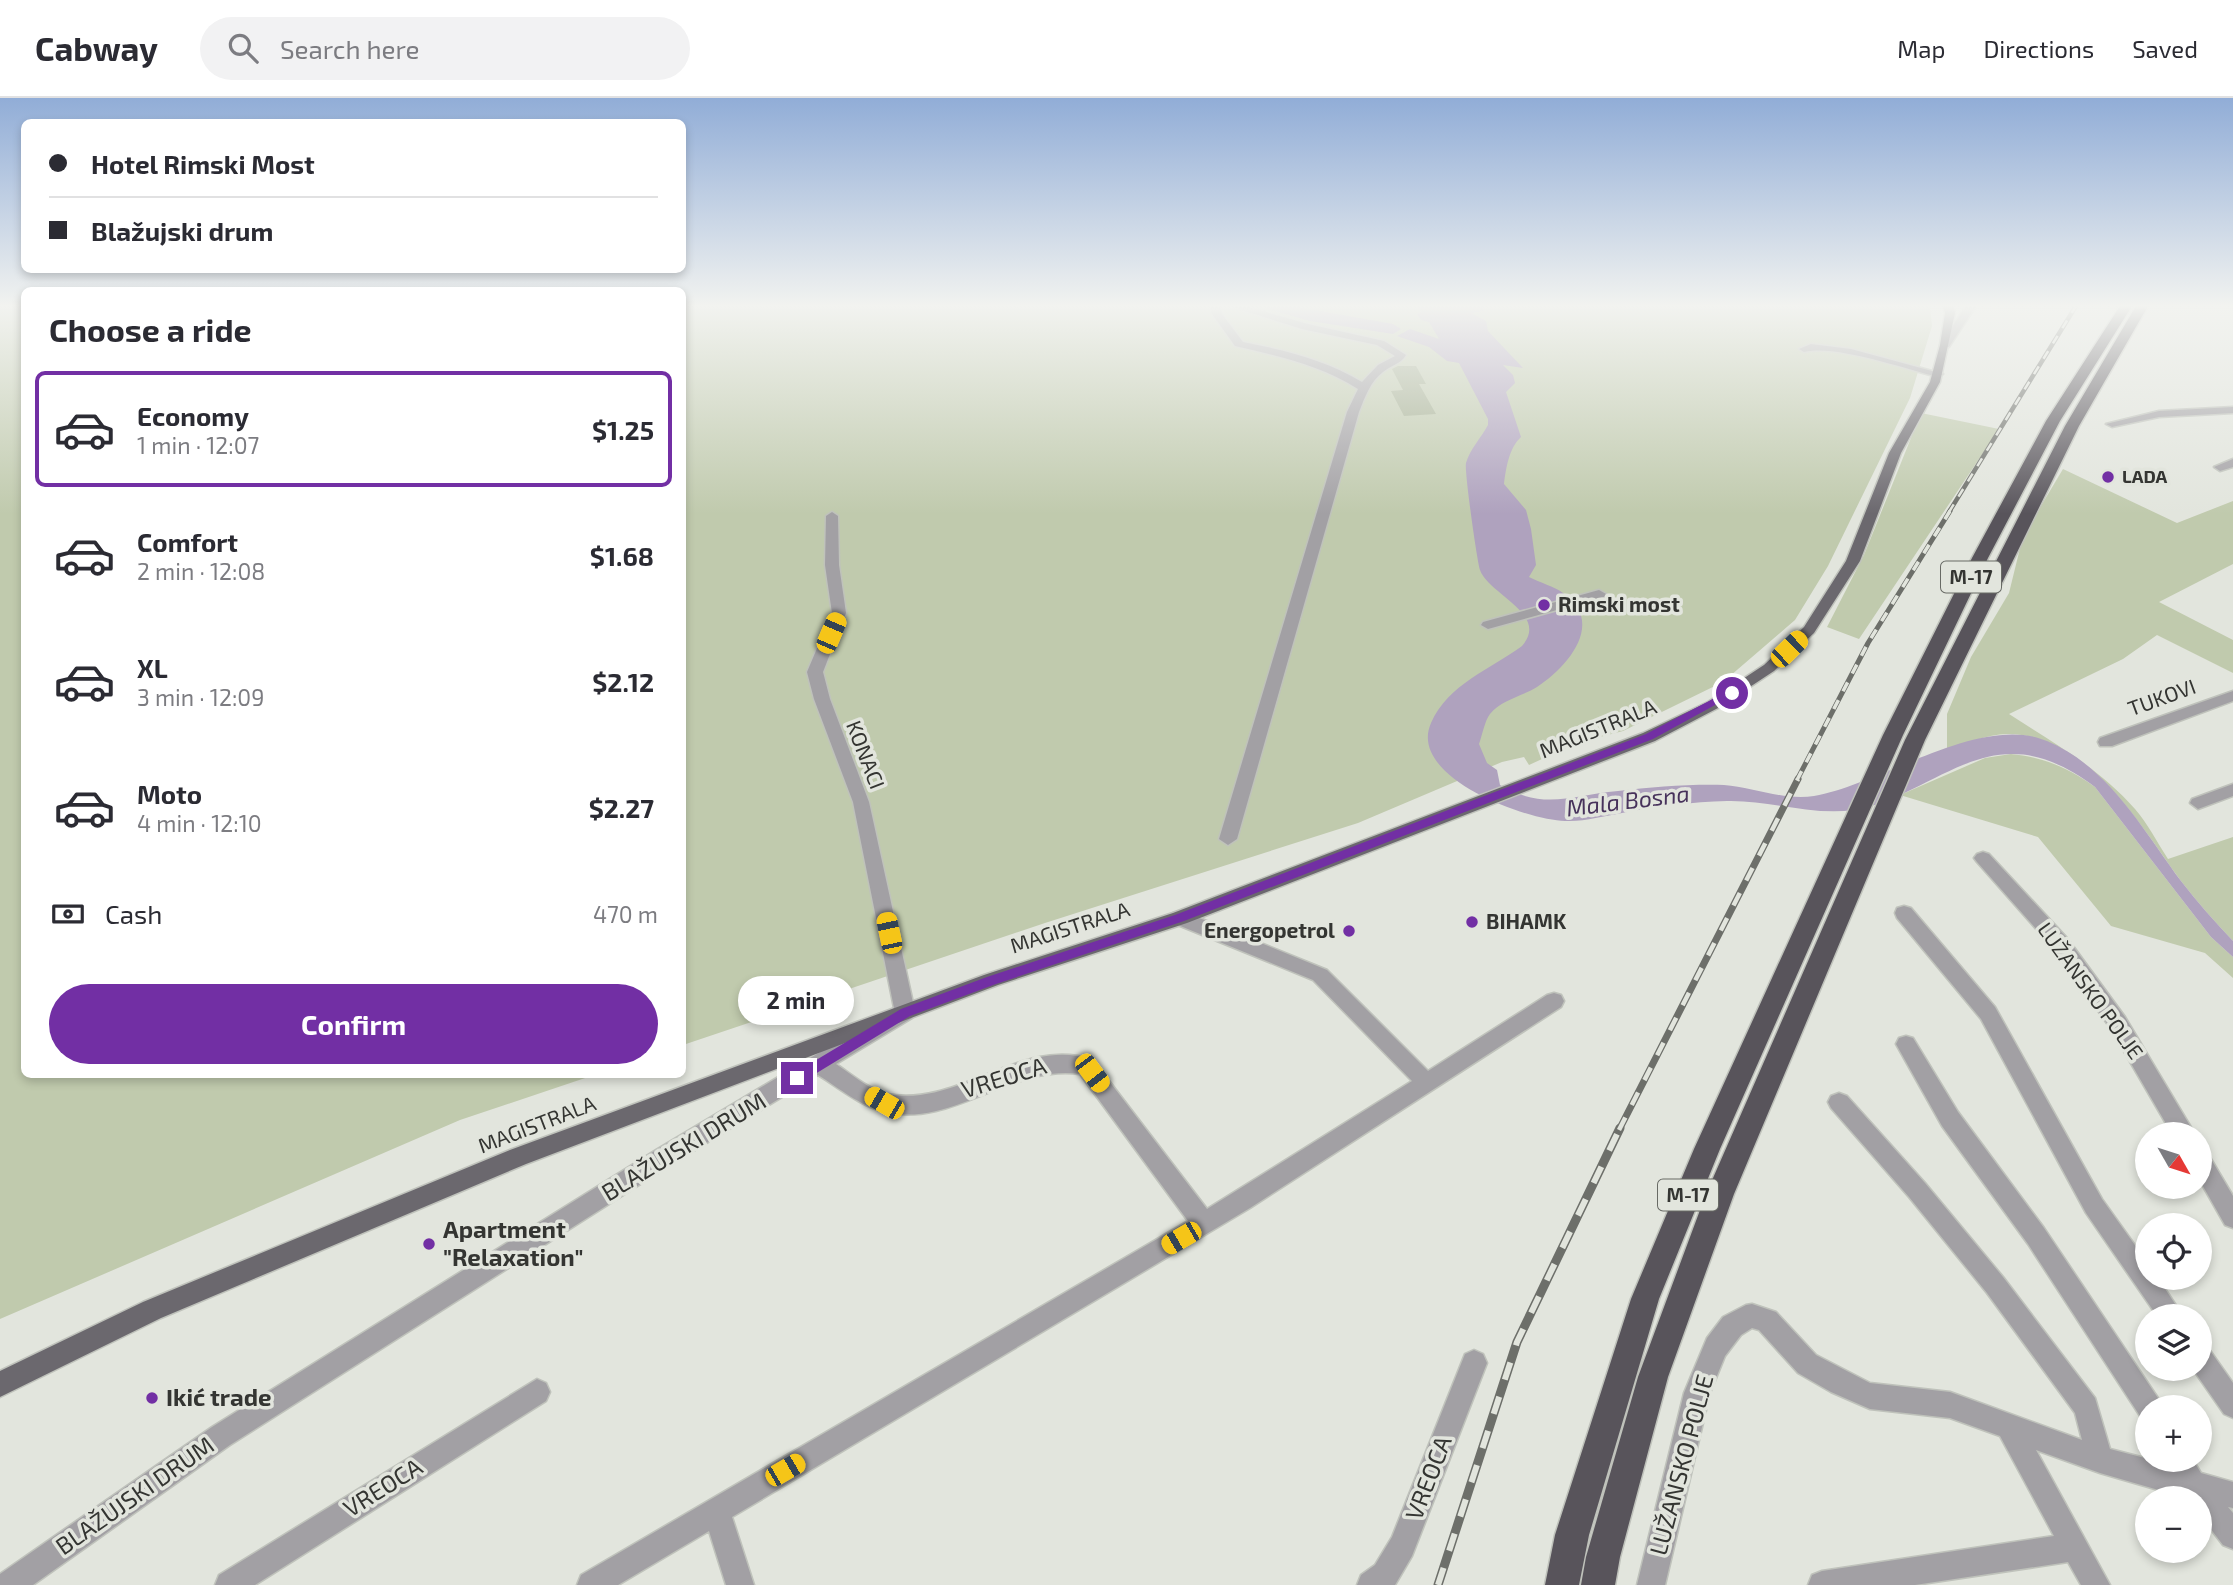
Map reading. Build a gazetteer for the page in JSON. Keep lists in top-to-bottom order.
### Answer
{
  "streets": {
    "highway": ["M-17"],
    "main road": ["MAGISTRALA"],
    "street": [
      "TUKOVI",
      "KONACI",
      "LUŽANSKO POLJE",
      "VREOCA",
      "BLAŽUJSKI DRUM"
    ]
  },
  "crossings": [
    ["MAGISTRALA", "KONACI"],
    ["MAGISTRALA", "BLAŽUJSKI DRUM"],
    ["KONACI", "BLAŽUJSKI DRUM"],
    ["VREOCA", "BLAŽUJSKI DRUM"]
  ],
  "water": ["Mala Bosna"],
  "places": [
    "LADA",
    "Rimski most",
    "BIHAMK",
    "Energopetrol",
    "Apartment \"Relaxation\"",
    "Ikić trade"
  ],
  "north": "bottom right",
  "page": {
    "header": "Cabway",
    "search": "Search here",
    "nav": ["Map", "Directions", "Saved"],
    "banner": ["Hotel Rimski Most", "Blažujski drum"],
    "heading": "Choose a ride",
    "list": [
      {
        "name": "Economy",
        "note": "1 min · 12:07",
        "value": "$1.25"
      },
      {
        "name": "Comfort",
        "note": "2 min · 12:08",
        "value": "$1.68"
      },
      {
        "name": "XL",
        "note": "3 min · 12:09",
        "value": "$2.12"
      },
      {
        "name": "Moto",
        "note": "4 min · 12:10",
        "value": "$2.27"
      }
    ],
    "pay": ["Cash", "470 m"],
    "buttons": "Confirm",
    "bubble": "2 min",
    "map_buttons": ["+", "−"]
  }
}
